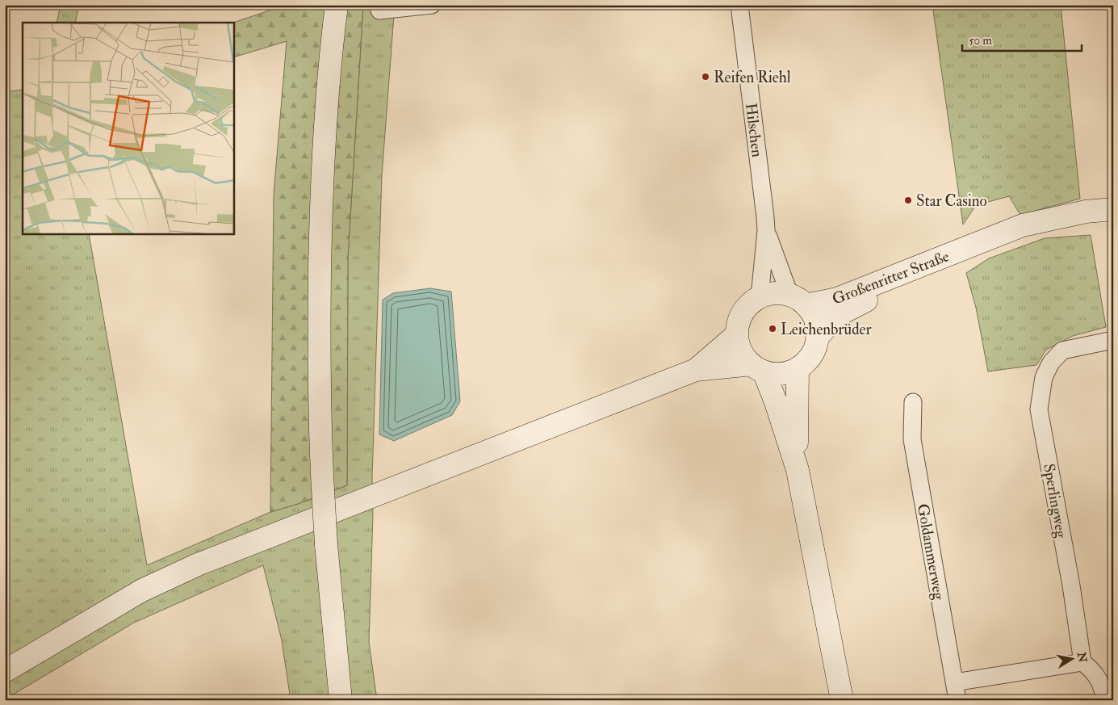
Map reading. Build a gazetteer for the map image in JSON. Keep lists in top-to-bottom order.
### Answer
{
  "streets": {
    "street": [
      "Hilschen",
      "Großenritter Straße",
      "Sperlingweg",
      "Goldammerweg"
    ]
  },
  "crossings": [
    ["Hilschen", "Großenritter Straße"]
  ],
  "places": ["Reifen Riehl", "Star Casino", "Leichenbrüder"],
  "scale_bar": "50 m",
  "north": "right"
}
